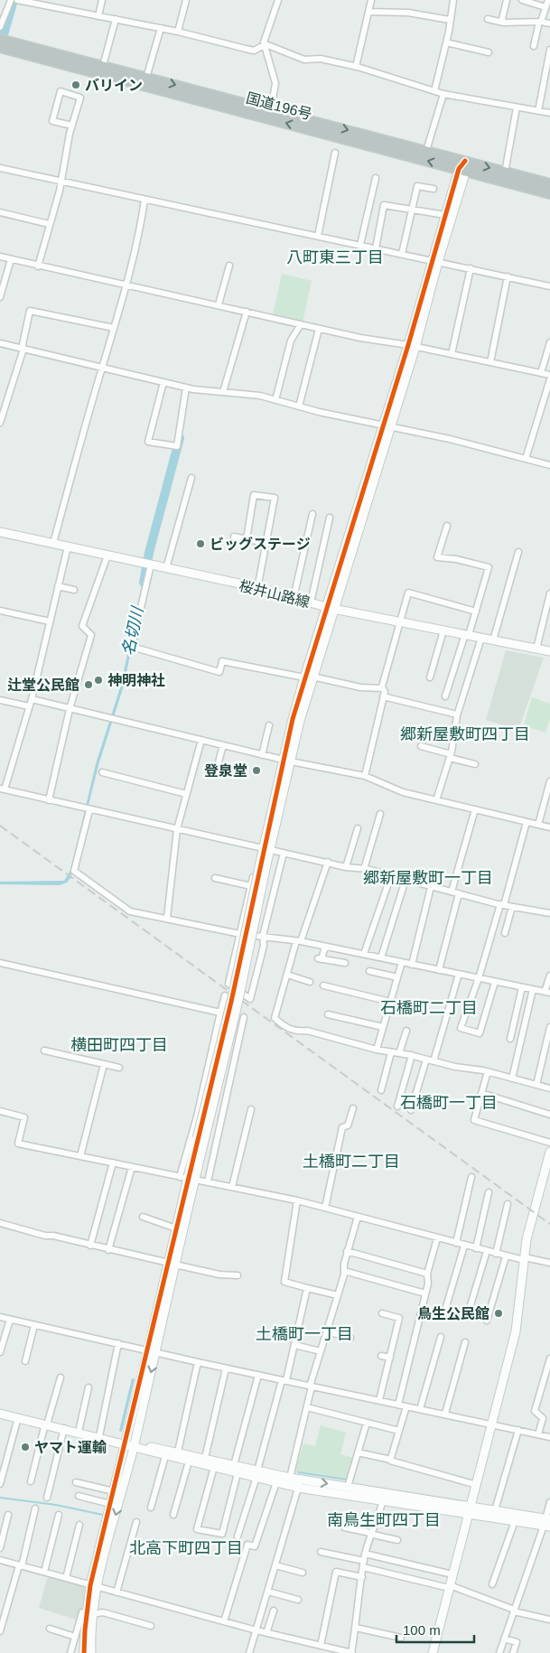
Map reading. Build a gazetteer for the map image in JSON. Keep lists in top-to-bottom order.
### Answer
{
  "streets": {
    "highway": ["国道196号"],
    "street": ["桜井山路線"]
  },
  "districts": [
    "八町東三丁目",
    "郷新屋敷町四丁目",
    "郷新屋敷町一丁目",
    "石橋町二丁目",
    "横田町四丁目",
    "石橋町一丁目",
    "土橋町二丁目",
    "土橋町一丁目",
    "南鳥生町四丁目",
    "北高下町四丁目"
  ],
  "water": ["名切川"],
  "places": [
    "バリイン",
    "ビッグステージ",
    "神明神社",
    "辻堂公民館",
    "登泉堂",
    "鳥生公民館",
    "ヤマト運輸"
  ],
  "scale_bar": "100 m"
}
